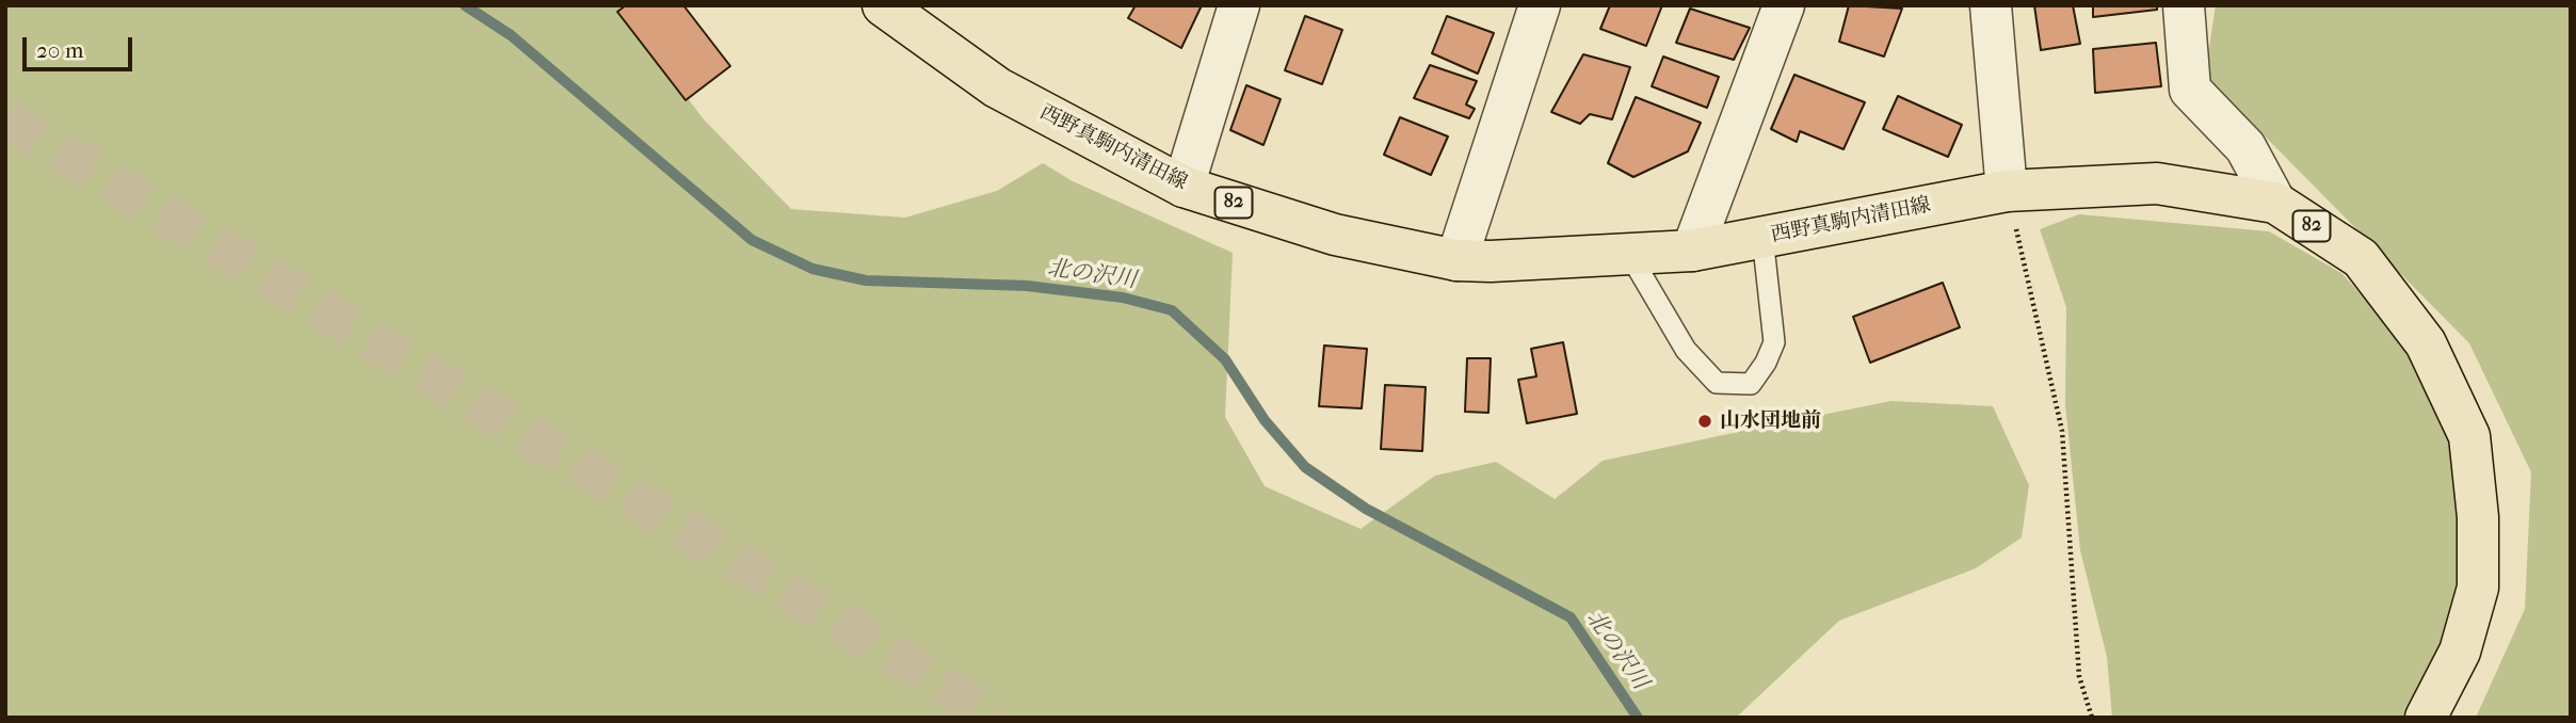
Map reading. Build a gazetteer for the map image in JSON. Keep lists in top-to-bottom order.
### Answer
{
  "streets": {
    "main road": ["西野真駒内清田線", "82"]
  },
  "water": ["北の沢川"],
  "places": ["山水団地前"],
  "scale_bar": "20 m"
}
